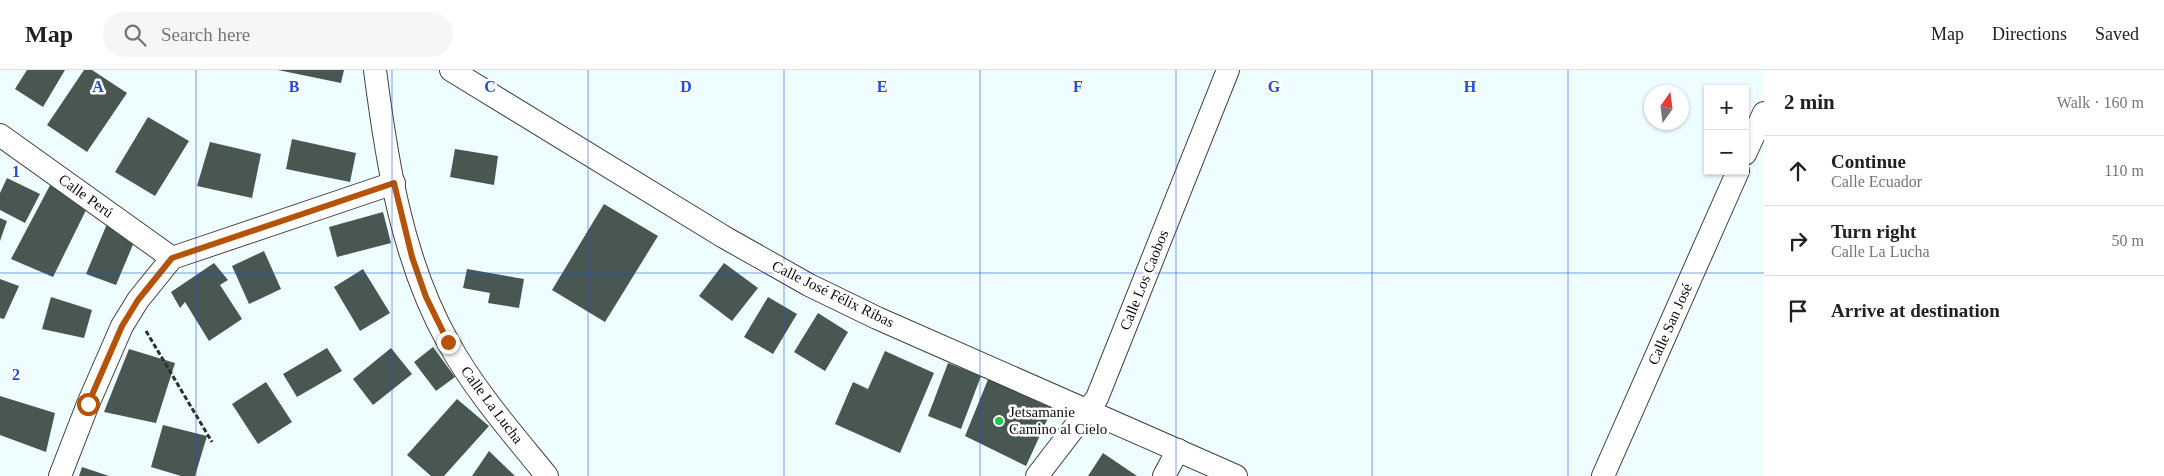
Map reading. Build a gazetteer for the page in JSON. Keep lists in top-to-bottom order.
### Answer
{
  "streets": {
    "street": [
      "Calle Perú",
      "Calle Los Caobos",
      "Calle José Félix Ribas",
      "Calle San José",
      "Calle La Lucha"
    ]
  },
  "crossings": [
    ["Calle Los Caobos", "Calle José Félix Ribas"]
  ],
  "places": ["Jetsamanie Camino al Cielo"],
  "north": "top",
  "page": {
    "header": "Map",
    "search": "Search here",
    "nav": ["Map", "Directions", "Saved"],
    "heading": ["2 min", "Walk · 160 m"],
    "map_buttons": ["+", "−"],
    "list": [
      ["Continue", "Calle Ecuador", "110 m"],
      ["Turn right", "Calle La Lucha", "50 m"],
      "Arrive at destination"
    ]
  },
  "grid": {
    "columns": [
      "A",
      "B",
      "C",
      "D",
      "E",
      "F",
      "G",
      "H"
    ],
    "rows": ["1", "2"]
  }
}
